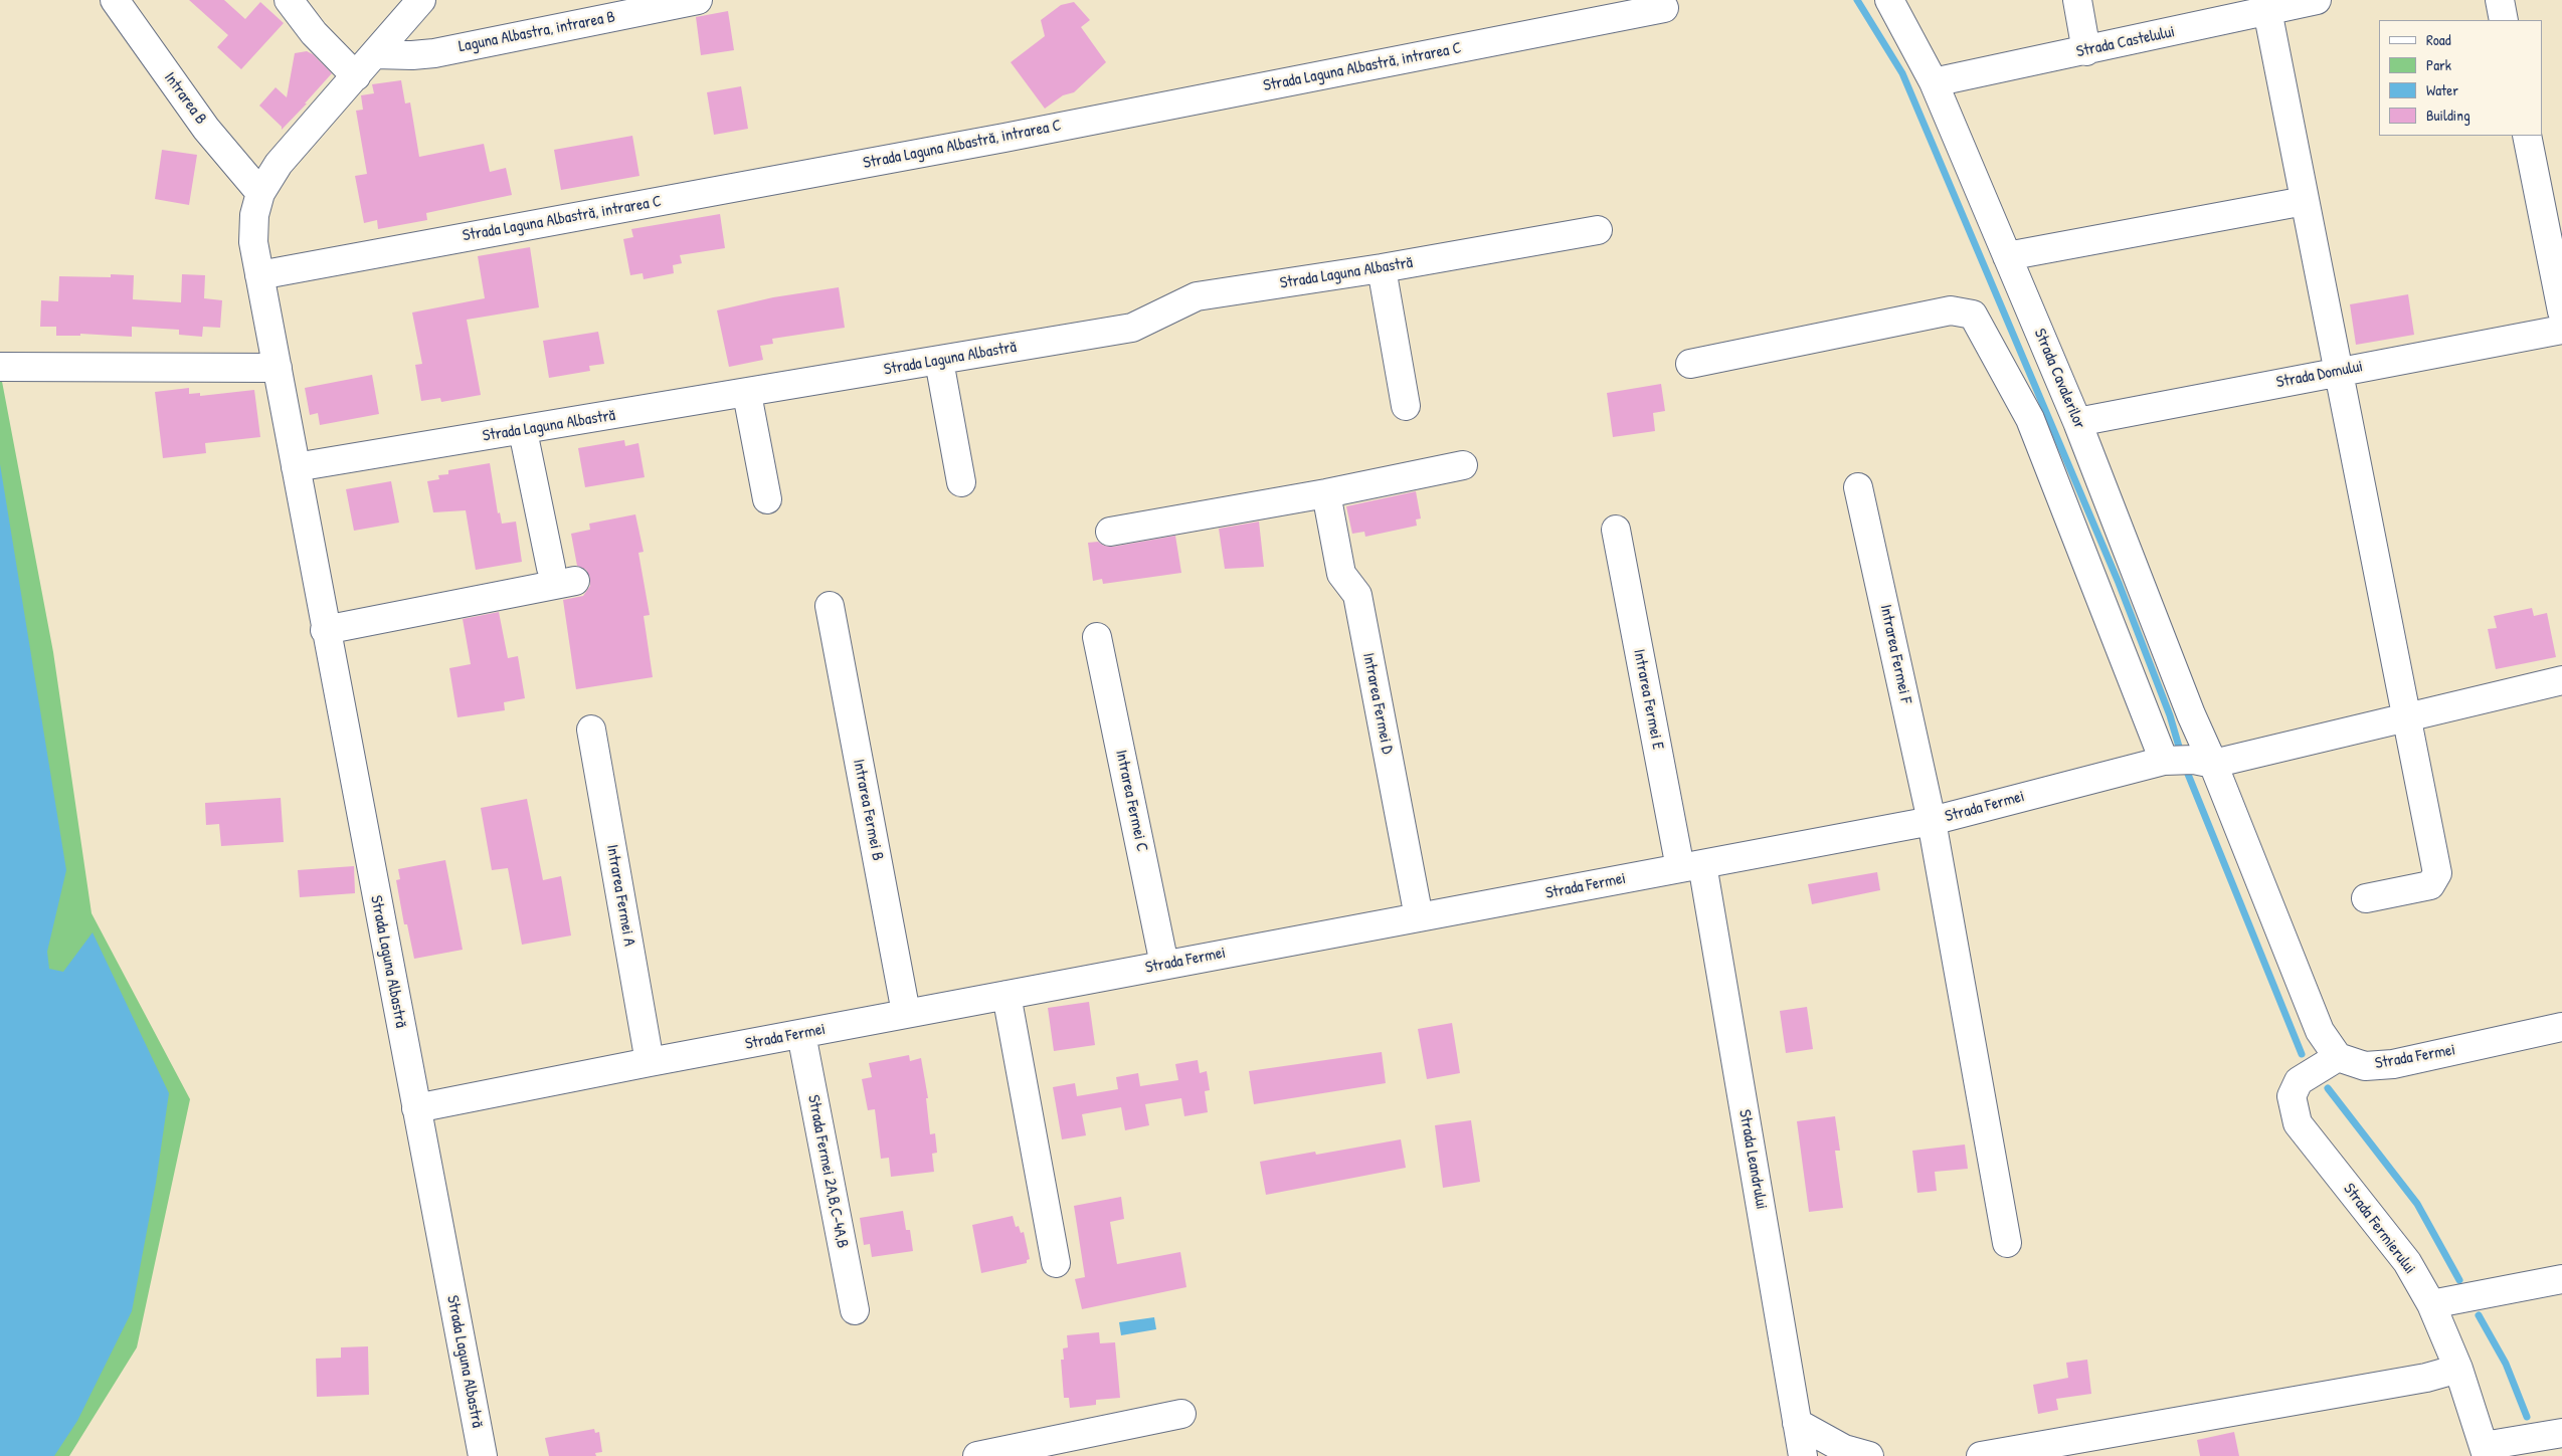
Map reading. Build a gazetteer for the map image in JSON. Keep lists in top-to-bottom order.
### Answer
{
  "streets": {
    "street": [
      "Laguna Albastra, intrarea B",
      "Strada Castelului",
      "Strada Laguna Albastră, intrarea C",
      "Intrarea B",
      "Strada Laguna Albastră",
      "Strada Domului",
      "Strada Cavalerilor",
      "Intrarea Fermei F",
      "Intrarea Fermei E",
      "Intrarea Fermei D",
      "Intrarea Fermei C",
      "Strada Fermei",
      "Intrarea Fermei B",
      "Intrarea Fermei A",
      "Strada Leandrului",
      "Strada Fermei 2A,B,C-4A,B",
      "Strada Fermierului"
    ]
  },
  "crossings": [
    ["Laguna Albastra, intrarea B", "Strada Laguna Albastră"],
    ["Strada Castelului", "Strada Cavalerilor"],
    ["Strada Laguna Albastră, intrarea C", "Strada Laguna Albastră"],
    ["Intrarea B", "Strada Laguna Albastră"],
    ["Strada Laguna Albastră", "Strada Fermei"],
    ["Strada Domului", "Strada Cavalerilor"],
    ["Strada Cavalerilor", "Strada Fermei"],
    ["Intrarea Fermei F", "Strada Fermei"],
    ["Intrarea Fermei E", "Strada Fermei"],
    ["Intrarea Fermei E", "Strada Leandrului"],
    ["Intrarea Fermei D", "Strada Fermei"],
    ["Intrarea Fermei C", "Strada Fermei"],
    ["Strada Fermei", "Intrarea Fermei B"],
    ["Strada Fermei", "Intrarea Fermei A"],
    ["Strada Fermei", "Strada Leandrului"],
    ["Strada Fermei", "Strada Fermei 2A,B,C-4A,B"],
    ["Strada Fermei", "Strada Fermierului"]
  ],
  "legend": [
    "Road",
    "Park",
    "Water",
    "Building"
  ]
}
